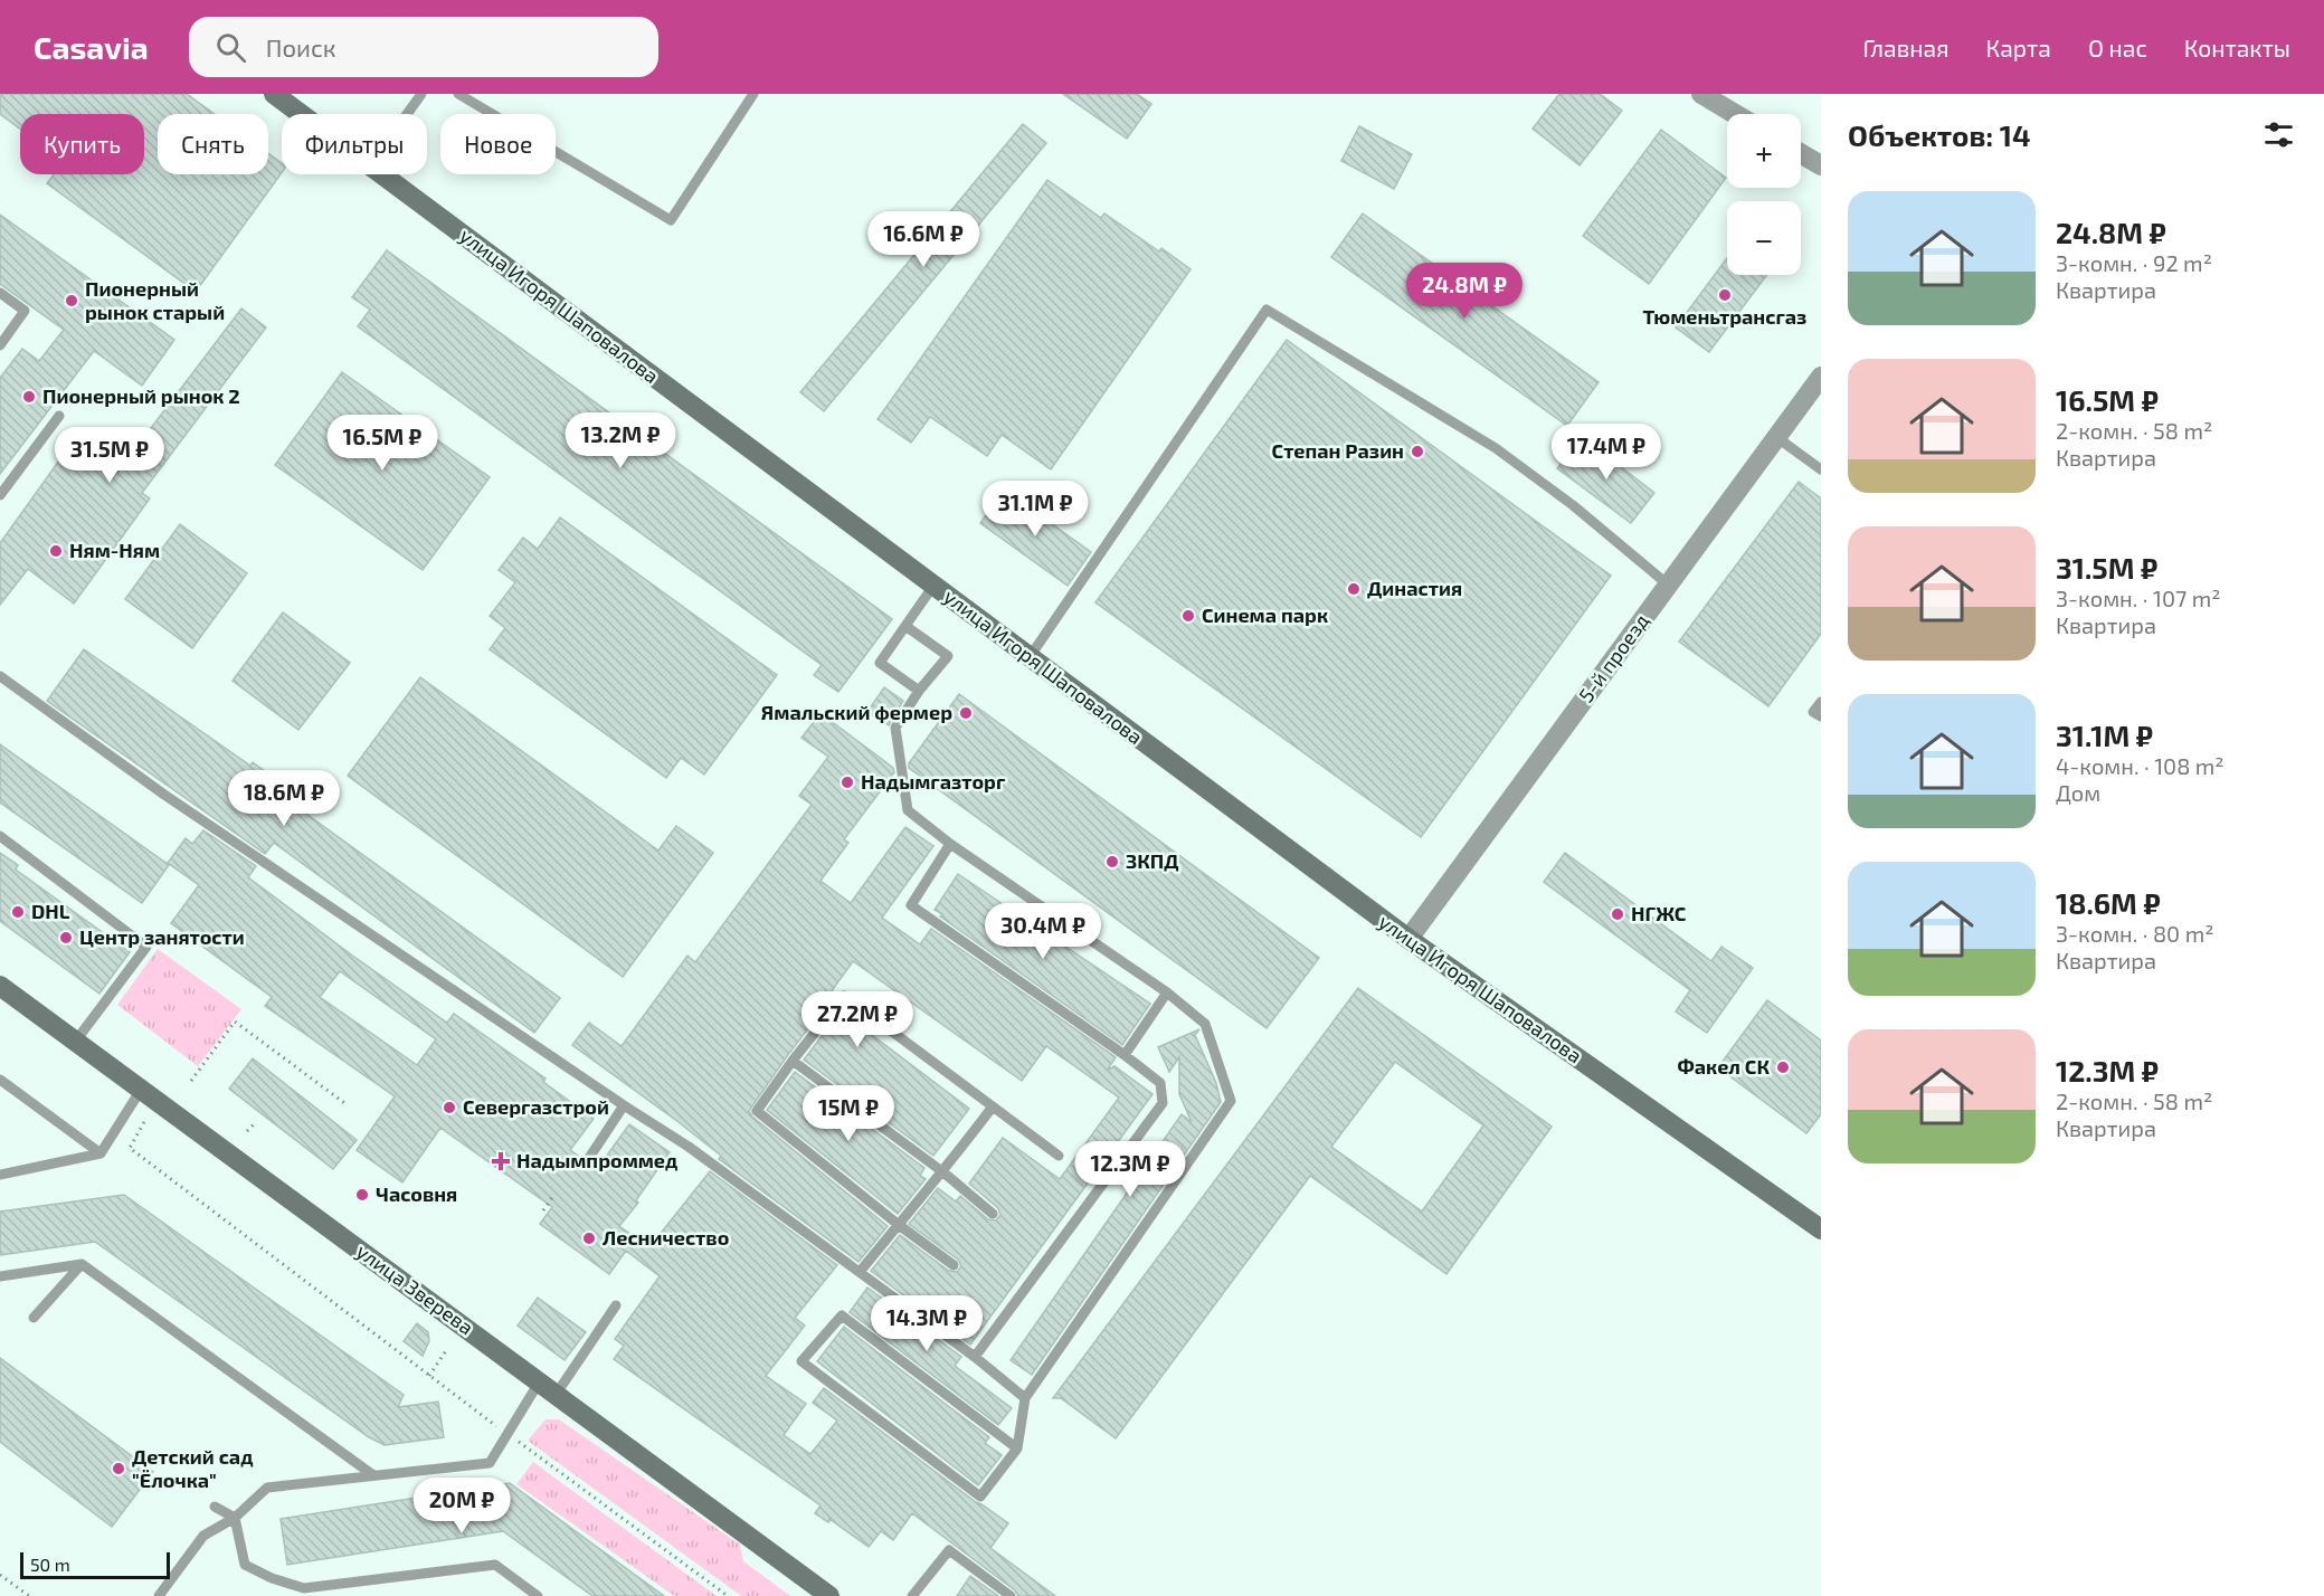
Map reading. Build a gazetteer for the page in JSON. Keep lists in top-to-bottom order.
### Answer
{
  "streets": {
    "street": ["улица Игоря Шаповалова", "5-й проезд", "улица Зверева"]
  },
  "crossings": [
    ["улица Игоря Шаповалова", "5-й проезд"]
  ],
  "places": {
    "other": [
      "Тюменьтрансгаз",
      "Пионерный рынок старый",
      "Пионерный рынок 2",
      "Степан Разин",
      "Ням-Ням",
      "Династия",
      "Синема парк",
      "Ямальский фермер",
      "Надымгазторг",
      "ЗКПД",
      "DHL",
      "НГЖС",
      "Центр занятости",
      "Факел СК",
      "Севергазстрой",
      "Часовня",
      "Лесничество",
      "Детский сад \"Ёлочка\""
    ],
    "health": ["Надымпроммед"]
  },
  "scale_bar": "50 m",
  "page": {
    "header": "Casavia",
    "search": "Поиск",
    "nav": [
      "Главная",
      "Карта",
      "О нас",
      "Контакты"
    ],
    "heading": "Объектов: 14",
    "map_buttons": ["+", "−"],
    "chip": [
      "Купить",
      "Снять",
      "Фильтры",
      "Новое"
    ],
    "list": [
      {
        "name": "24.8M ₽",
        "note": "3-комн. · 92 m² · Квартира"
      },
      {
        "name": "16.5M ₽",
        "note": "2-комн. · 58 m² · Квартира"
      },
      {
        "name": "31.5M ₽",
        "note": "3-комн. · 107 m² · Квартира"
      },
      {
        "name": "31.1M ₽",
        "note": "4-комн. · 108 m² · Дом"
      },
      {
        "name": "18.6M ₽",
        "note": "3-комн. · 80 m² · Квартира"
      },
      {
        "name": "12.3M ₽",
        "note": "2-комн. · 58 m² · Квартира"
      }
    ],
    "price": [
      "16.6M ₽",
      "24.8M ₽",
      "13.2M ₽",
      "16.5M ₽",
      "17.4M ₽",
      "31.5M ₽",
      "31.1M ₽",
      "18.6M ₽",
      "30.4M ₽",
      "27.2M ₽",
      "15M ₽",
      "12.3M ₽",
      "14.3M ₽",
      "20M ₽"
    ],
    "scale": "50 m"
  }
}
